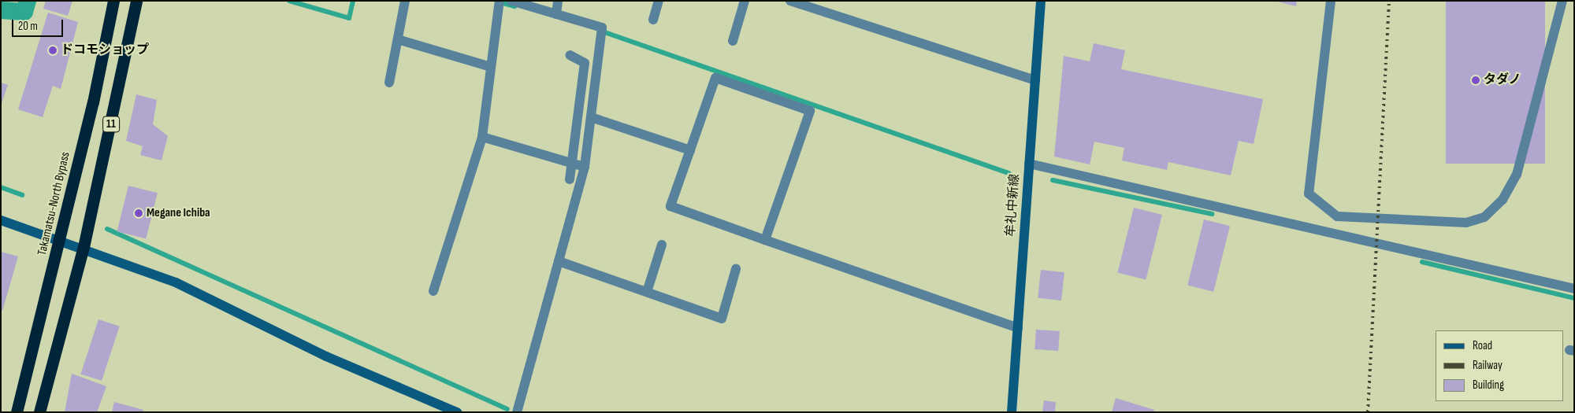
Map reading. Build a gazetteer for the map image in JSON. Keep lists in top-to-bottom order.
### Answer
{
  "streets": {
    "highway": ["11", "Takamatsu-North Bypass"],
    "main road": ["牟礼中新線"]
  },
  "places": ["ドコモショップ", "タダノ", "Megane Ichiba"],
  "legend": ["Road", "Railway", "Building"],
  "scale_bar": "20 m"
}
